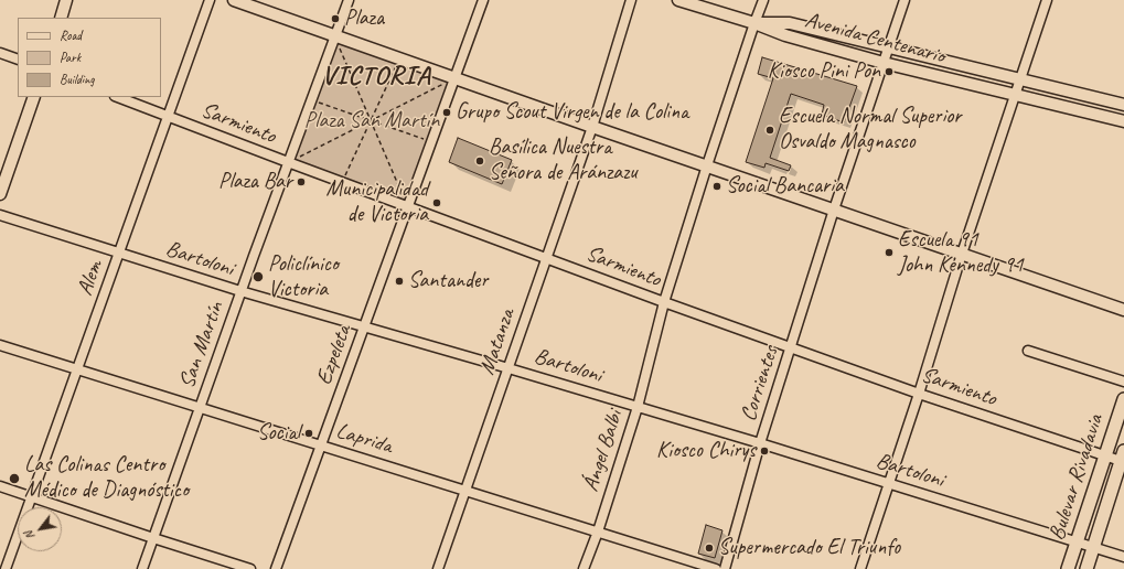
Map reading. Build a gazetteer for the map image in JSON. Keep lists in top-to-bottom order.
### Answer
{
  "streets": {
    "main road": ["Bulevar Rivadavia"],
    "street": [
      "Avenida Centenario",
      "Sarmiento",
      "Bartoloni",
      "Alem",
      "Matanza",
      "San Martín",
      "Ezpeleta",
      "Corrientes",
      "Laprida",
      "Ángel Balbi"
    ]
  },
  "crossings": [
    ["Avenida Centenario", "Corrientes"],
    ["Avenida Centenario", "Ángel Balbi"],
    ["Sarmiento", "Alem"],
    ["Sarmiento", "Matanza"],
    ["Sarmiento", "San Martín"],
    ["Sarmiento", "Ezpeleta"],
    ["Sarmiento", "Corrientes"],
    ["Sarmiento", "Ángel Balbi"],
    ["Sarmiento", "Bulevar Rivadavia"],
    ["Bartoloni", "Alem"],
    ["Bartoloni", "Matanza"],
    ["Bartoloni", "San Martín"],
    ["Bartoloni", "Ezpeleta"],
    ["Bartoloni", "Corrientes"],
    ["Bartoloni", "Ángel Balbi"],
    ["Bartoloni", "Bulevar Rivadavia"],
    ["Alem", "Laprida"],
    ["Matanza", "Laprida"],
    ["San Martín", "Laprida"],
    ["Ezpeleta", "Laprida"],
    ["Laprida", "Ángel Balbi"]
  ],
  "districts": ["VICTORIA"],
  "parks": ["Plaza San Martín"],
  "places": [
    "Plaza",
    "Kiosco Pini Pon",
    "Grupo Scout Virgen de la Colina",
    "Escuela Normal Superior Osvaldo Magnasco",
    "Basílica Nuestra Señora de Aránzazu",
    "Plaza Bar",
    "Social Bancaria",
    "Municipalidad de Victoria",
    "Escuela 91 John Kennedy 91",
    "Policlínico Victoria",
    "Santander",
    "Social",
    "Kiosco Chirys",
    "Las Colinas Centro Médico de Diagnóstico",
    "Supermercado El Triunfo"
  ],
  "legend": ["Road", "Park", "Building"],
  "north": "bottom left"
}
